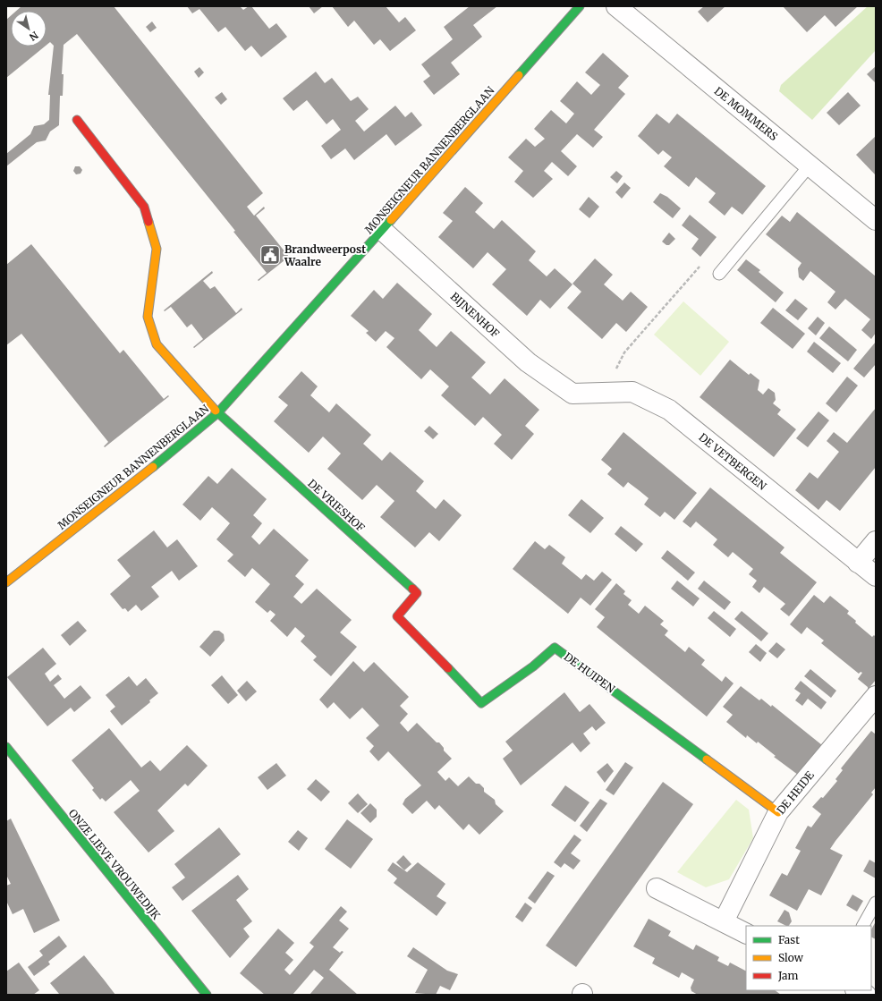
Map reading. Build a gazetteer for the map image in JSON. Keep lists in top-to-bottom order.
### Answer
{
  "streets": {
    "street": [
      "DE MOMMERS",
      "MONSEIGNEUR BANNENBERGLAAN",
      "BIJNENHOF",
      "DE VETBERGEN",
      "DE VRIESHOF",
      "DE HUIPEN",
      "DE HEIDE",
      "ONZE LIEVE VROUWEDIJK"
    ]
  },
  "crossings": [
    ["MONSEIGNEUR BANNENBERGLAAN", "BIJNENHOF"],
    ["MONSEIGNEUR BANNENBERGLAAN", "DE VRIESHOF"],
    ["BIJNENHOF", "DE VETBERGEN"],
    ["DE VRIESHOF", "DE HUIPEN"],
    ["DE HUIPEN", "DE HEIDE"]
  ],
  "places": {
    "public building": ["Brandweerpost Waalre"]
  },
  "legend": ["Fast", "Slow", "Jam"],
  "north": "bottom right"
}
